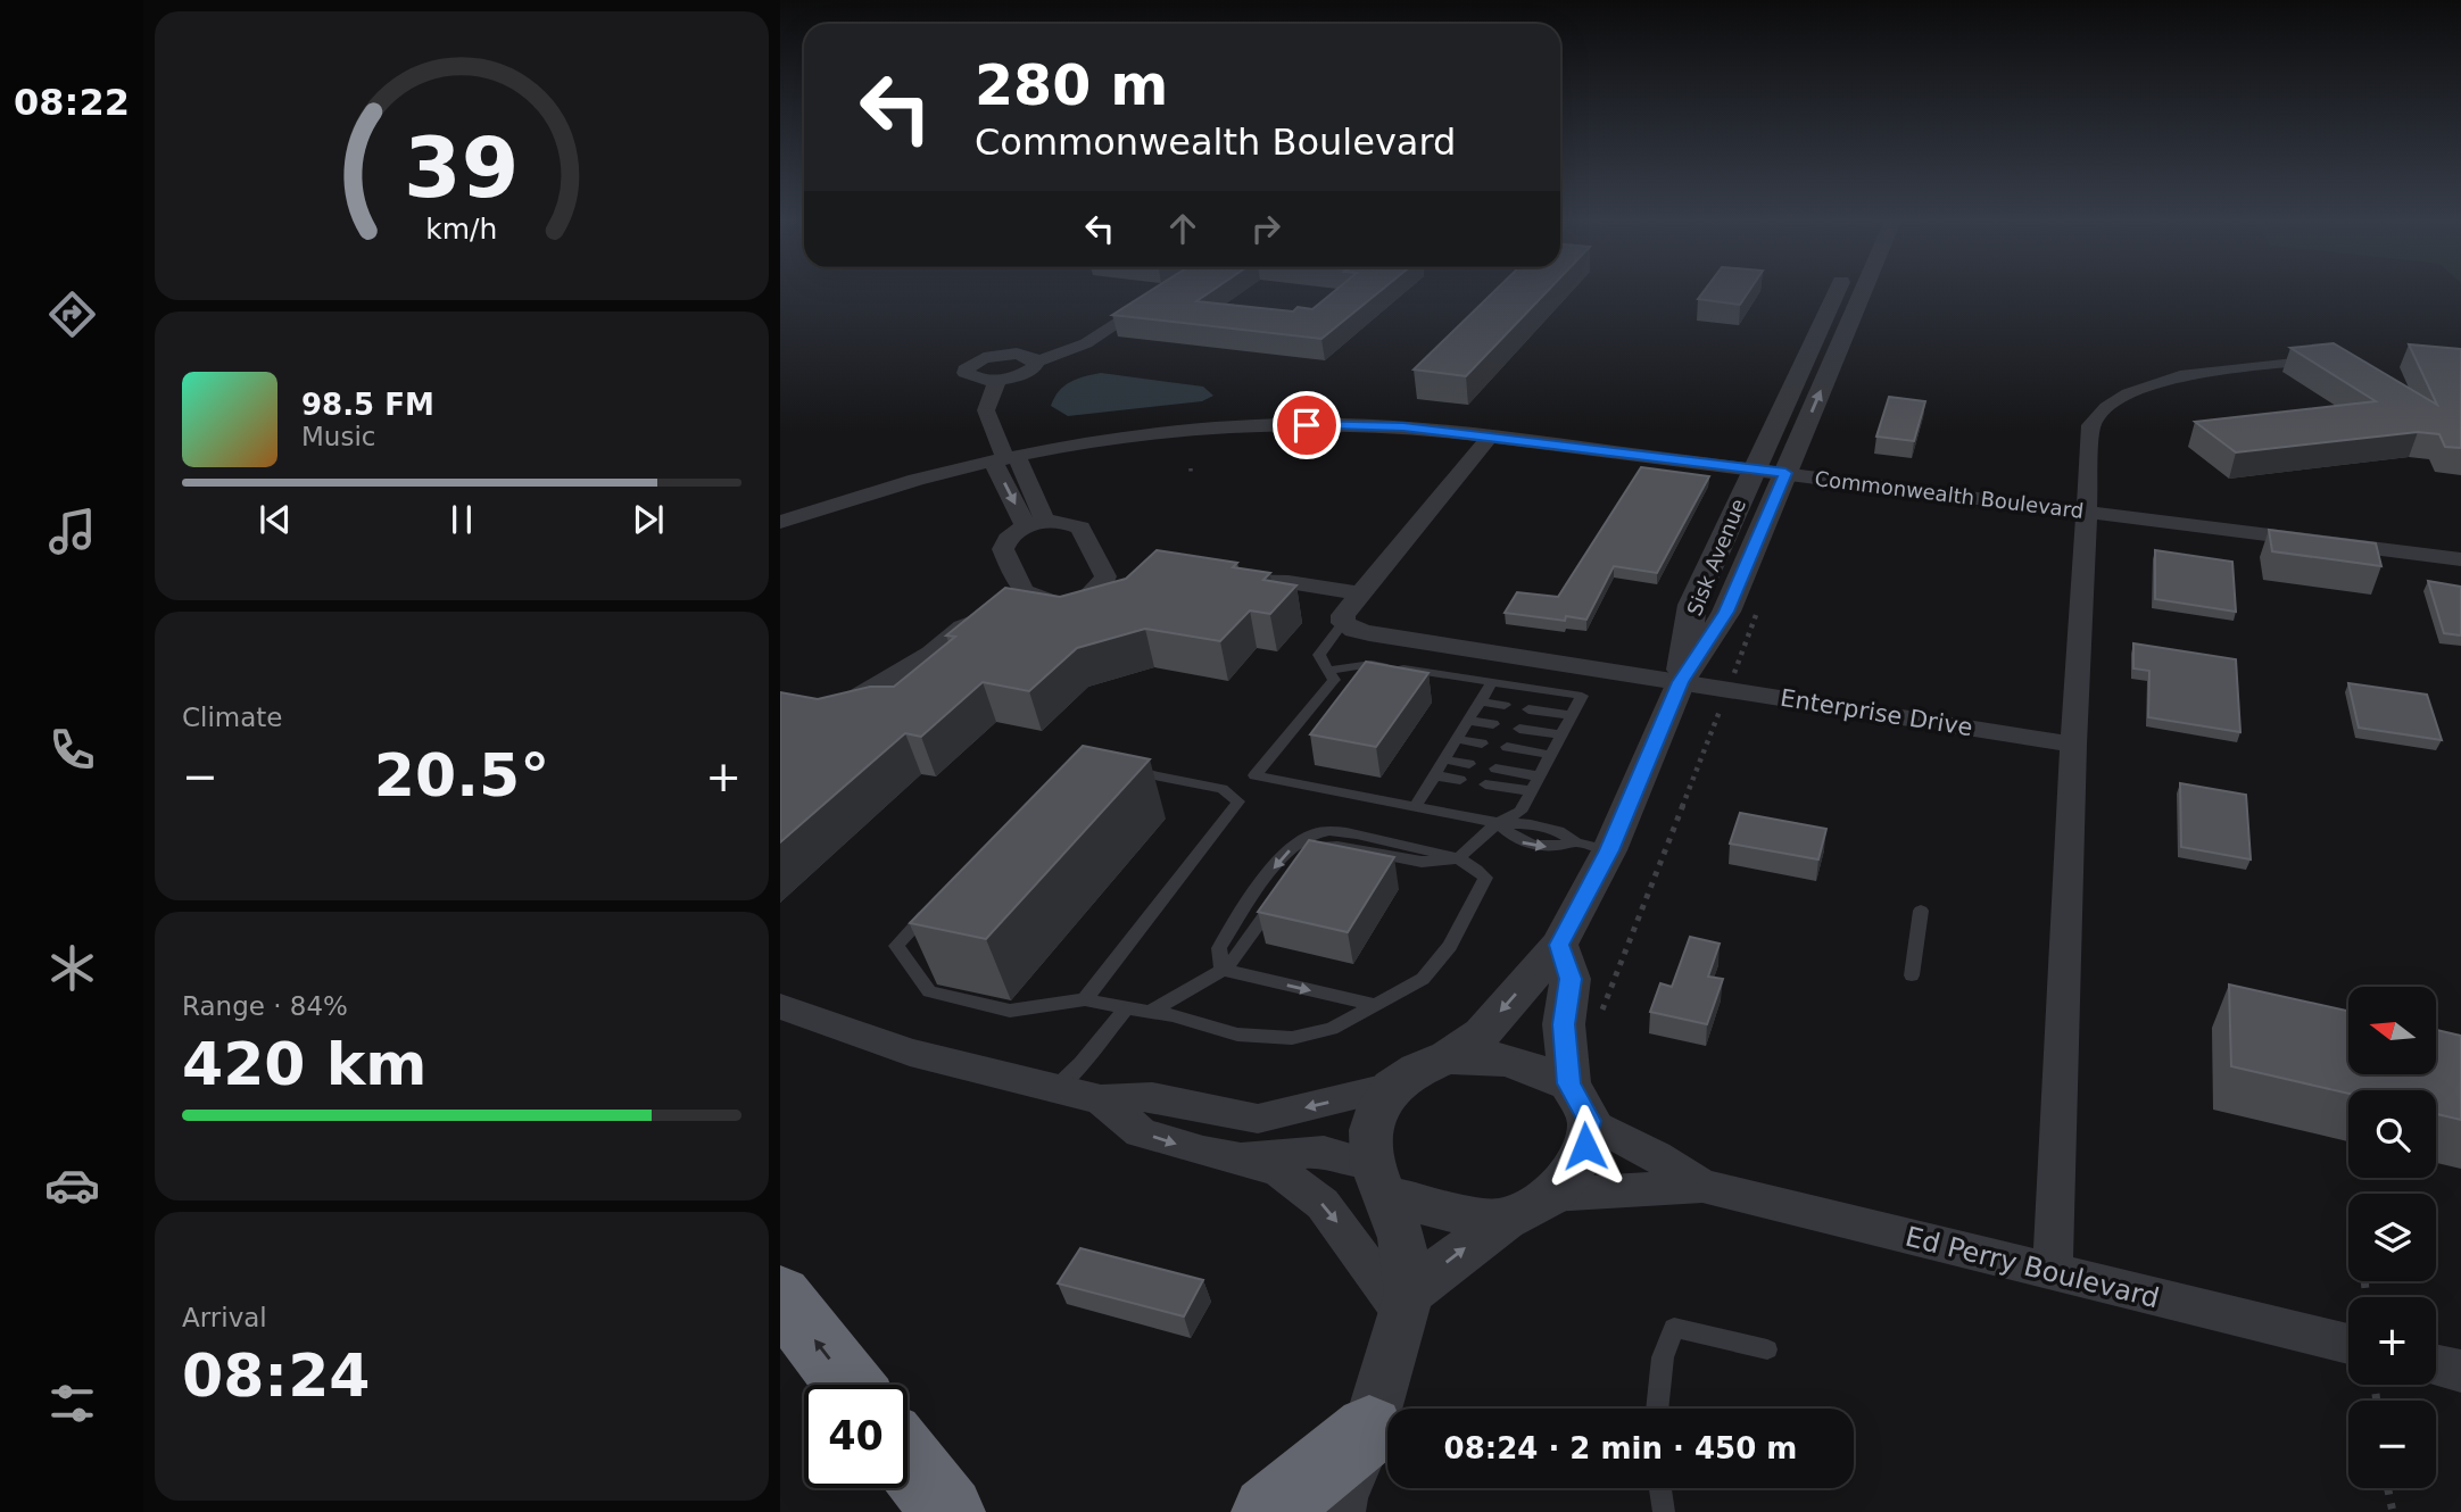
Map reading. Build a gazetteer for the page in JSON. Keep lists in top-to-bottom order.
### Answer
{
  "streets": {
    "street": [
      "Commonwealth Boulevard",
      "Sisk Avenue",
      "Enterprise Drive",
      "Ed Perry Boulevard"
    ]
  },
  "crossings": [
    ["Commonwealth Boulevard", "Sisk Avenue"],
    ["Sisk Avenue", "Enterprise Drive"],
    ["Sisk Avenue", "Ed Perry Boulevard"]
  ],
  "north": "left",
  "page": {
    "tabs": "08:22",
    "turn": ["280 m", "Commonwealth Boulevard"],
    "song": ["98.5 FM", "Music"],
    "tile": [
      "Climate",
      ["Range · 84%", "420 km"],
      ["Arrival", "08:24"]
    ],
    "heat": ["−", "20.5°", "+"],
    "map_buttons": ["+", "−"],
    "limit": "40",
    "trip": "08:24 · 2 min · 450 m",
    "gauge": ["39", "km/h"]
  }
}
